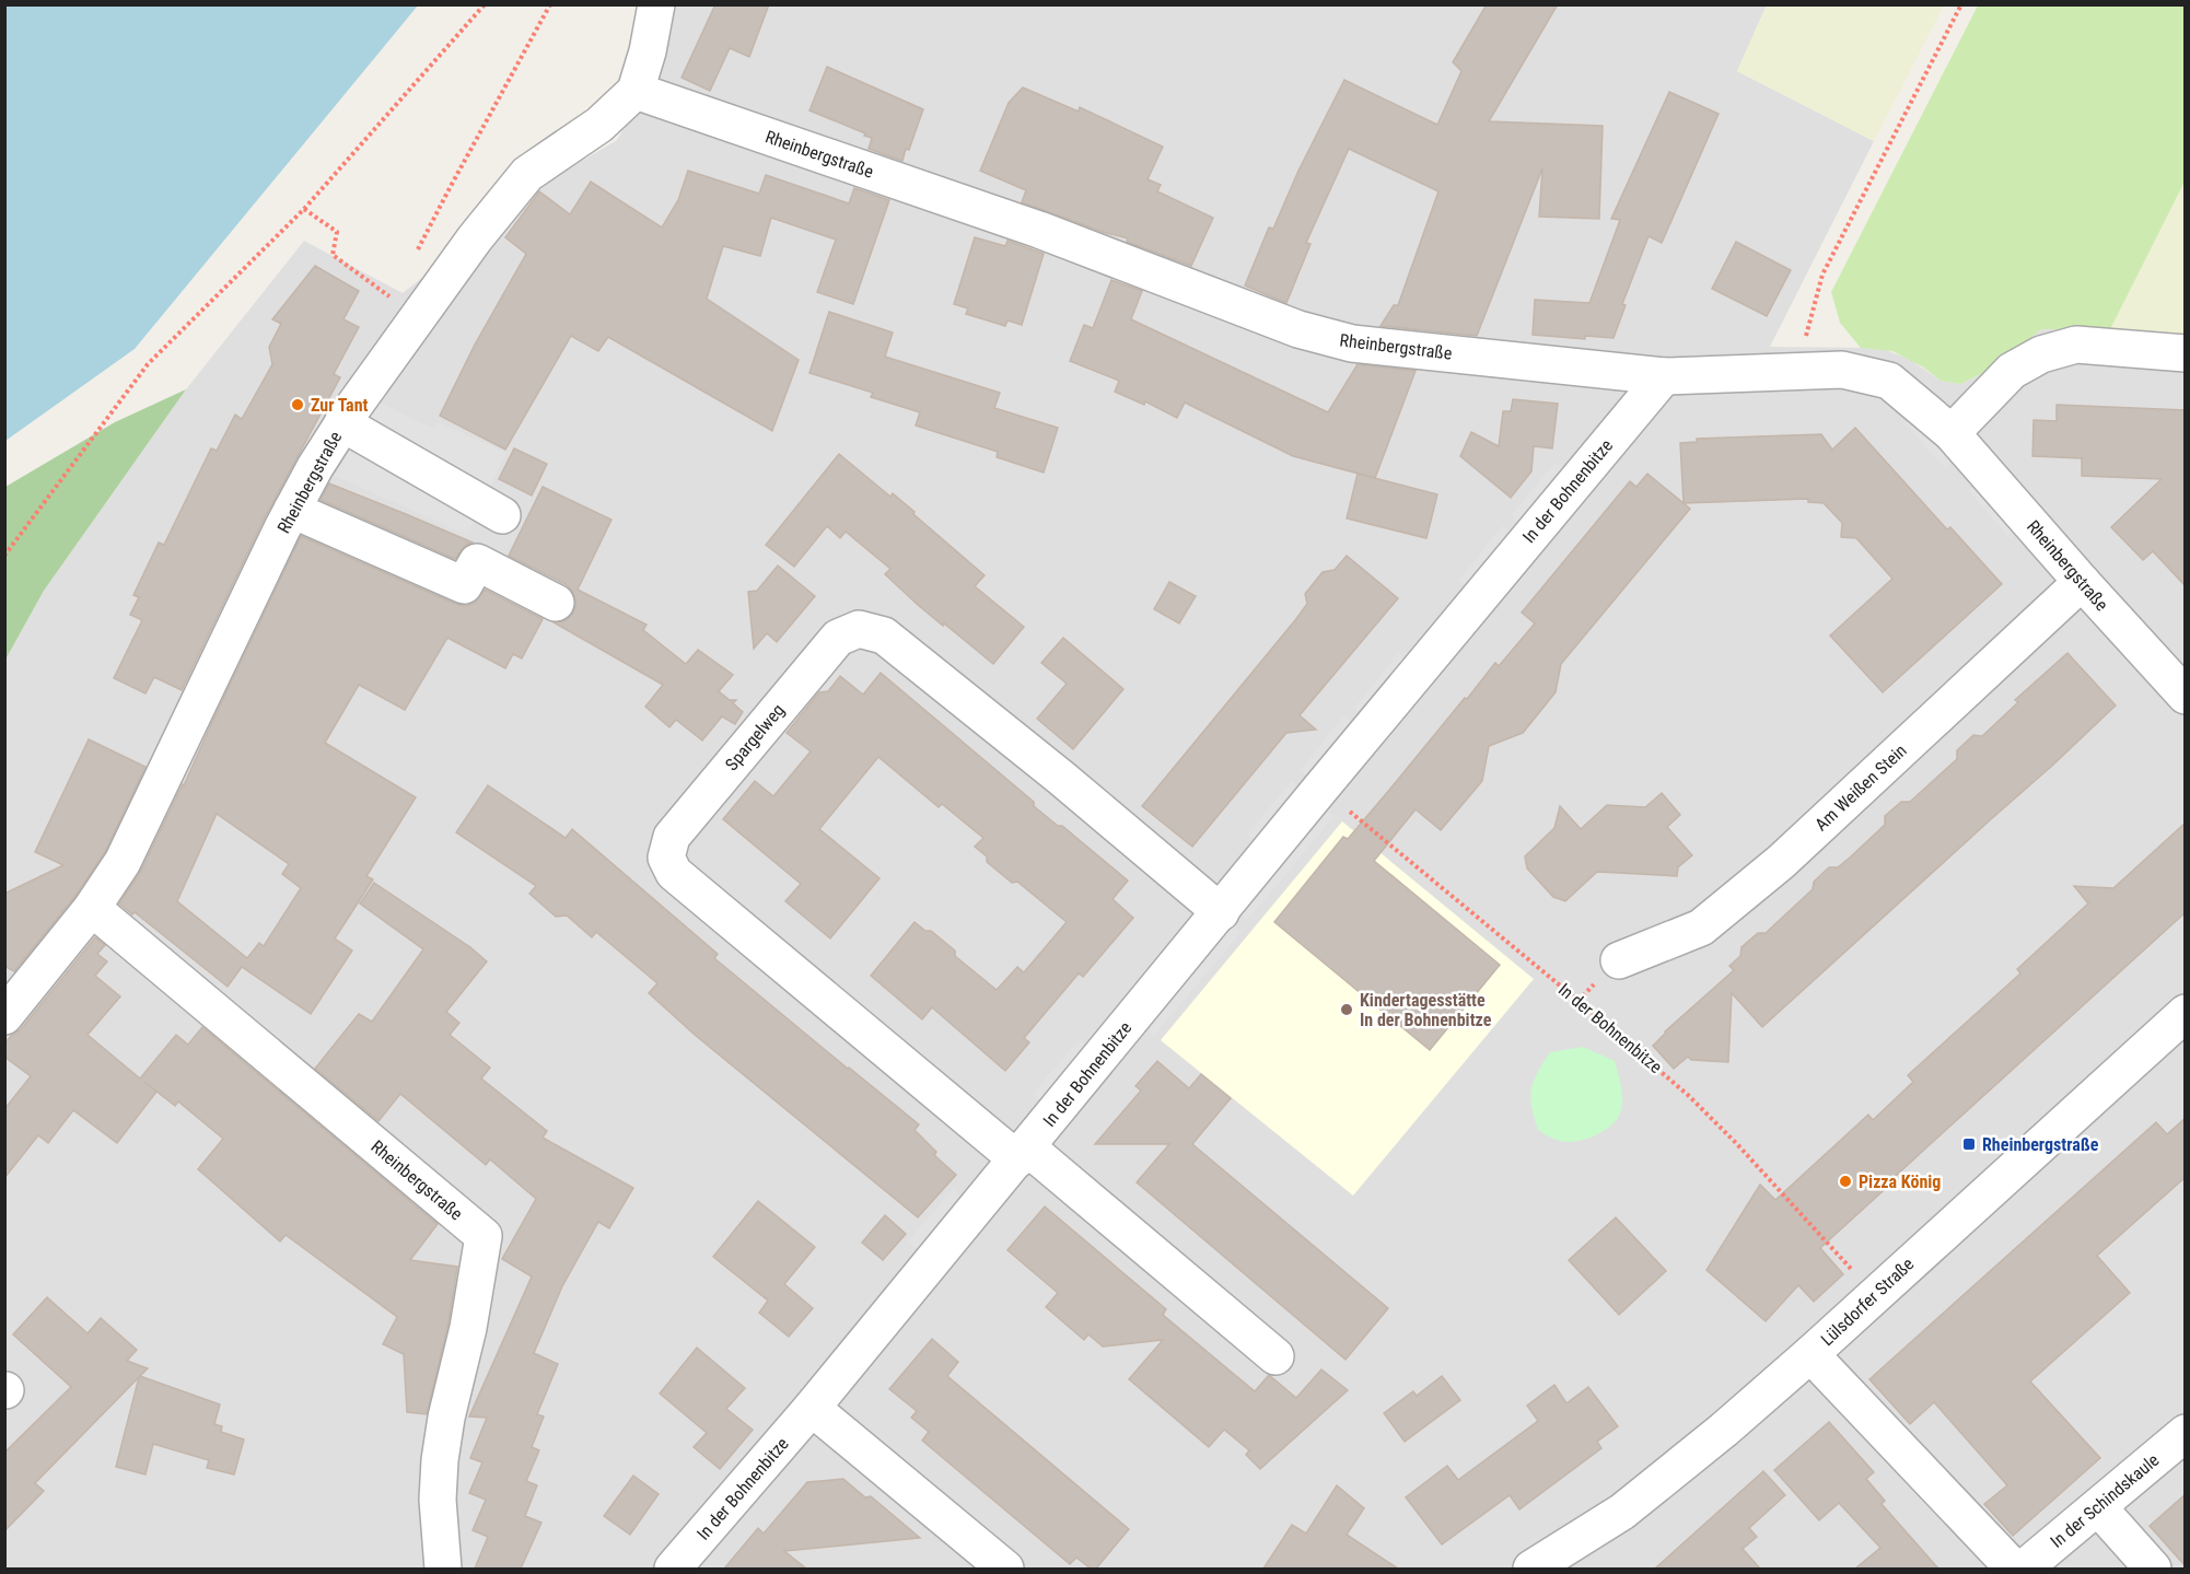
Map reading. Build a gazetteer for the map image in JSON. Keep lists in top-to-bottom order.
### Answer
{
  "streets": {
    "street": [
      "Rheinbergstraße",
      "In der Bohnenbitze",
      "Spargelweg",
      "Am Weißen Stein",
      "Lülsdorfer Straße",
      "In der Schindskaule"
    ]
  },
  "crossings": [
    ["Rheinbergstraße", "In der Bohnenbitze"],
    ["Rheinbergstraße", "Am Weißen Stein"],
    ["In der Bohnenbitze", "Spargelweg"],
    ["In der Bohnenbitze", "Lülsdorfer Straße"]
  ],
  "places": {
    "other": ["Zur Tant", "Kindertagesstätte In der Bohnenbitze", "Pizza König"],
    "transit": ["Rheinbergstraße"]
  }
}
